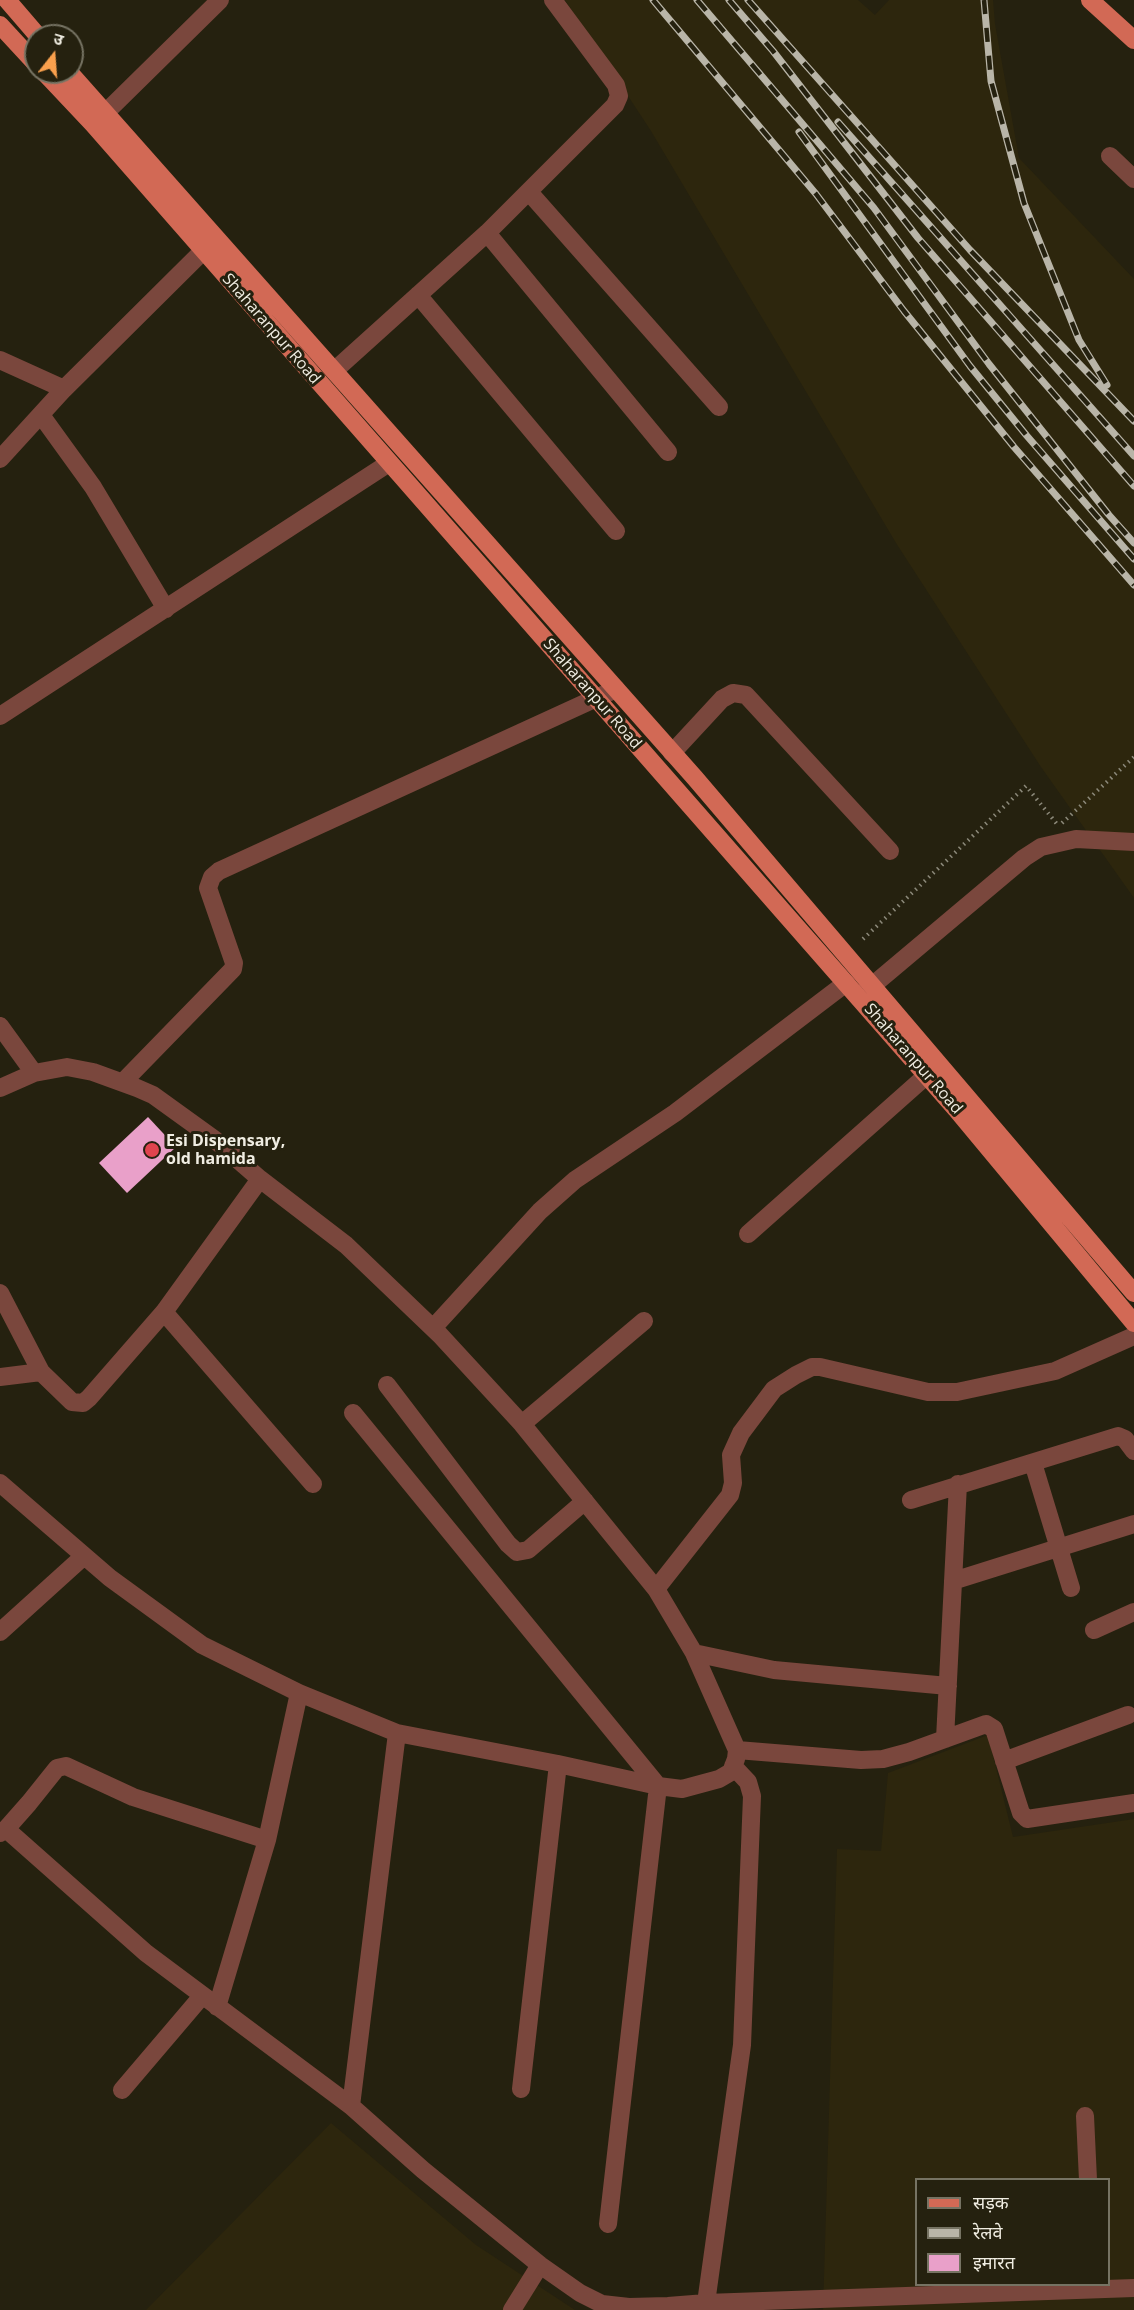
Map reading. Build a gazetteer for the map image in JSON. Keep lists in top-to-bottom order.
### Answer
{
  "streets": {
    "main road": ["Shaharanpur Road"]
  },
  "places": ["Esi Dispensary, old hamida"],
  "legend": ["सड़क", "रेलवे", "इमारत"],
  "north": "top"
}
